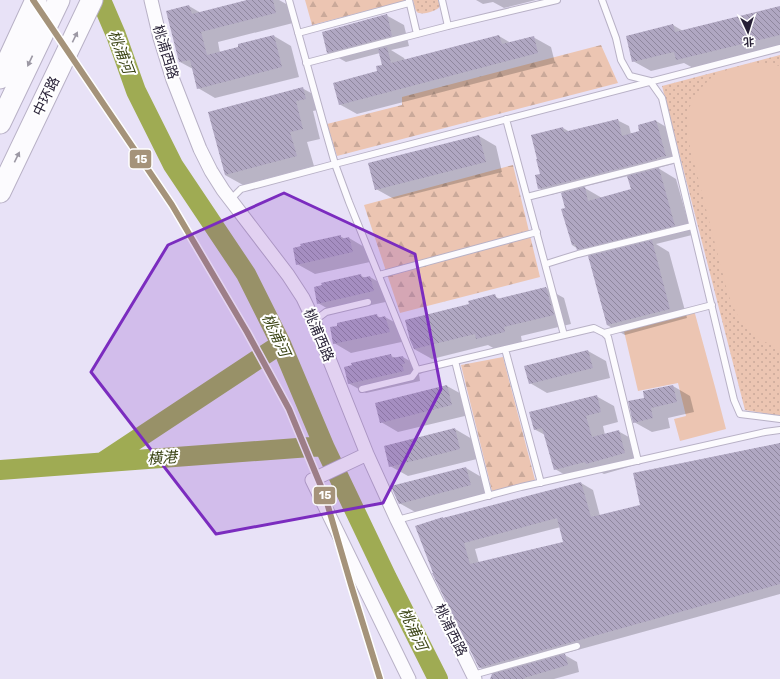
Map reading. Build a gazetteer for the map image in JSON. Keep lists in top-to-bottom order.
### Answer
{
  "streets": {
    "highway": ["中环路"],
    "street": ["桃浦西路"]
  },
  "water": ["桃浦河", "横港"],
  "lines": ["transit line 15"],
  "north": "bottom"
}
